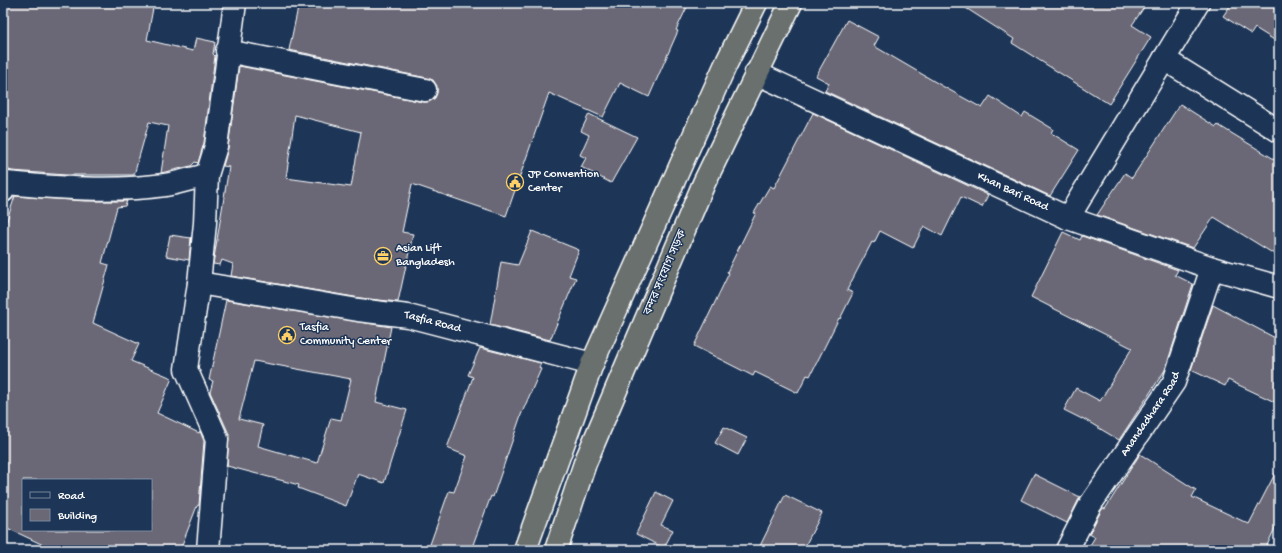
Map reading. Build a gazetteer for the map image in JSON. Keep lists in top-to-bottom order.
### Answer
{
  "streets": {
    "highway": ["বন্দর সংযোগ সড়ক"],
    "street": ["Khan Bari Road", "Tasfia Road", "Anandadhara Road"]
  },
  "crossings": [
    ["Khan Bari Road", "বন্দর সংযোগ সড়ক"],
    ["Khan Bari Road", "Anandadhara Road"]
  ],
  "places": {
    "public building": ["JP Convention Center", "Tasfia Community Center"],
    "office": ["Asian Lift Bangladesh"]
  },
  "legend": ["Road", "Building"]
}
